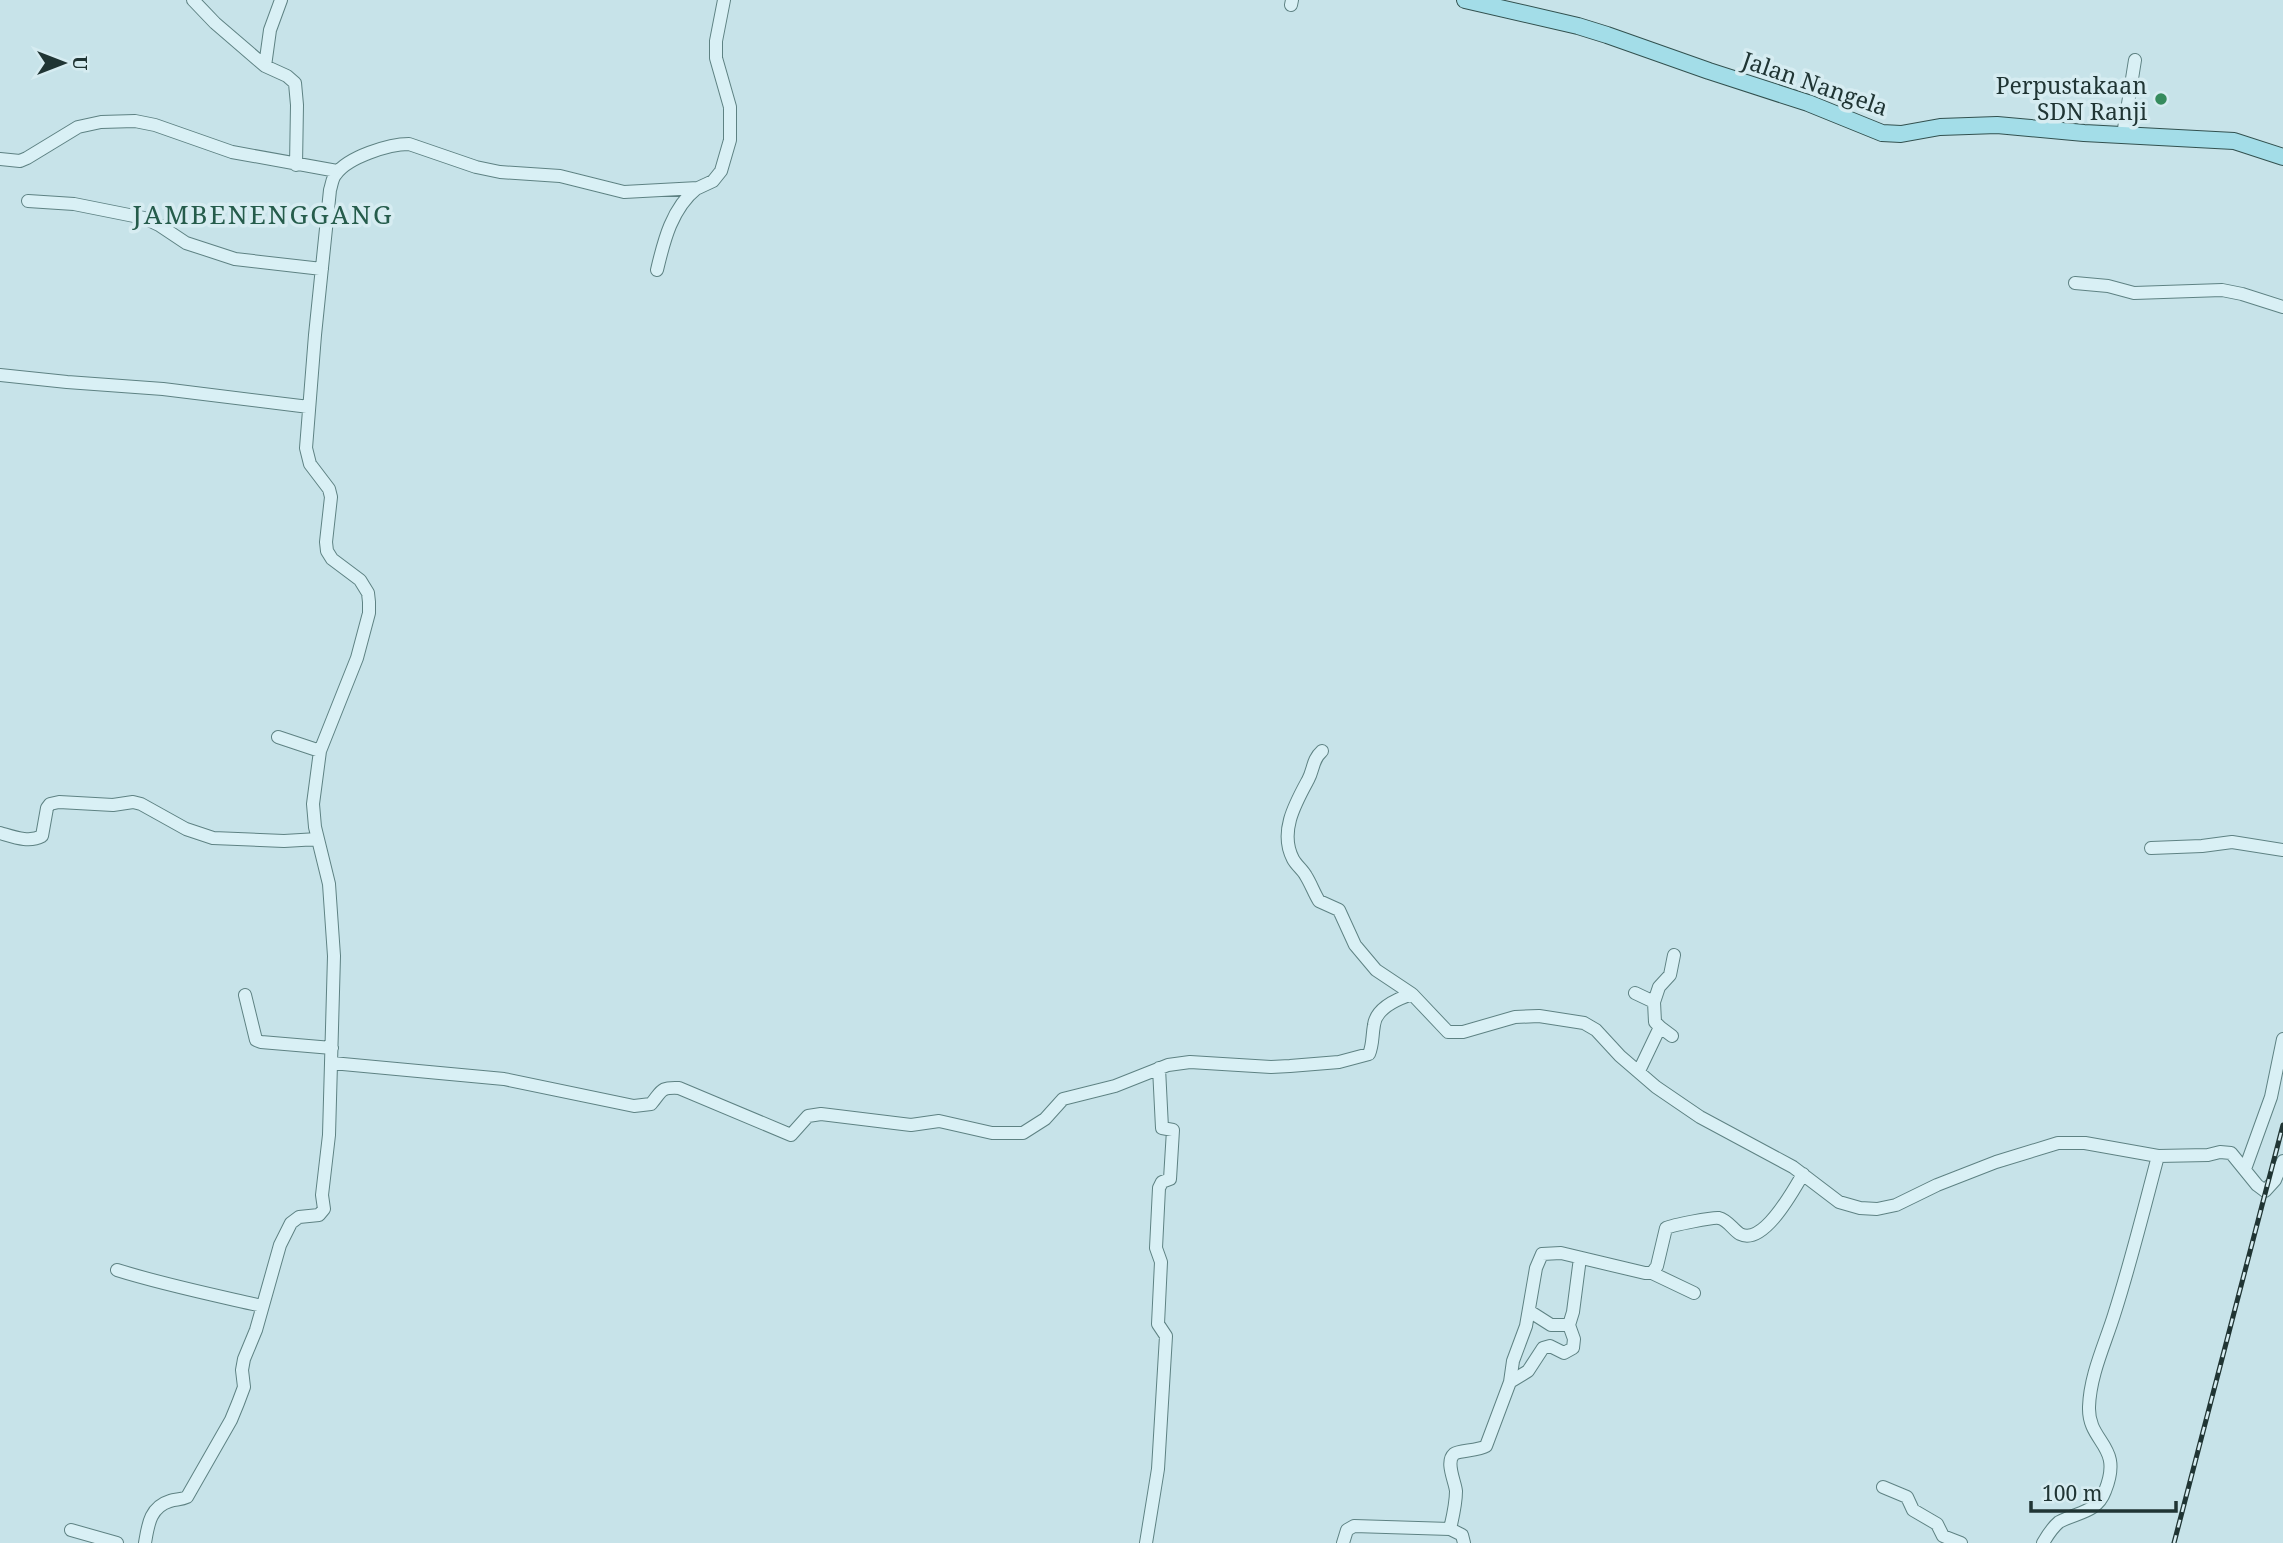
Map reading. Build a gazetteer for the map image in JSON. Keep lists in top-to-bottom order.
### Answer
{
  "streets": {
    "main road": ["Jalan Nangela"]
  },
  "districts": ["JAMBENENGGANG"],
  "places": ["Perpustakaan SDN Ranji"],
  "scale_bar": "100 m",
  "north": "right"
}
